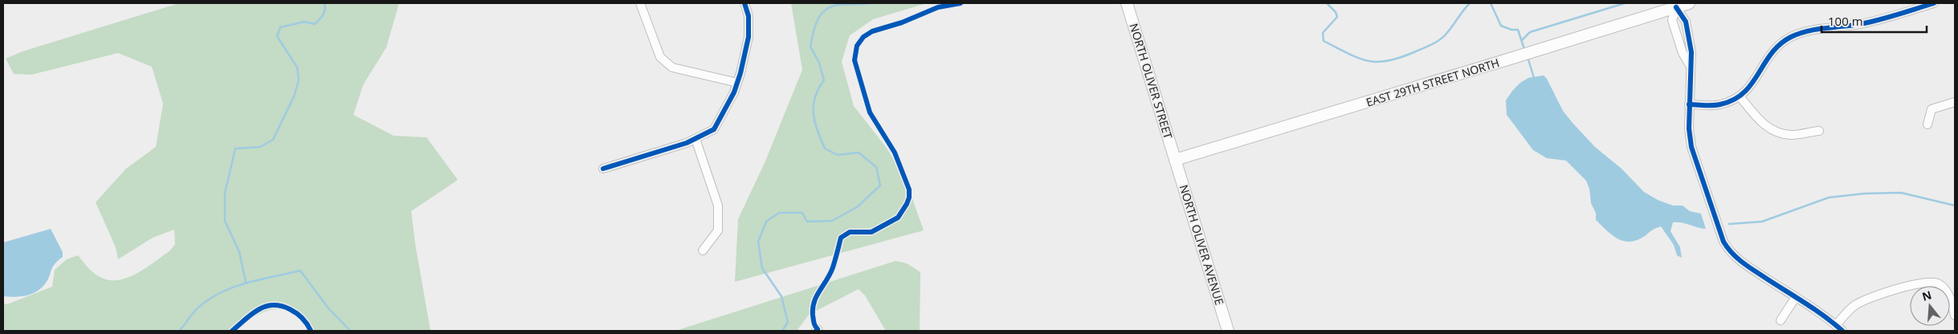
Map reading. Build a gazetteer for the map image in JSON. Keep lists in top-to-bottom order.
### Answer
{
  "streets": {
    "main road": ["NORTH OLIVER STREET", "EAST 29TH STREET NORTH", "NORTH OLIVER AVENUE"]
  },
  "crossings": [
    ["NORTH OLIVER STREET", "EAST 29TH STREET NORTH"],
    ["NORTH OLIVER STREET", "NORTH OLIVER AVENUE"],
    ["EAST 29TH STREET NORTH", "NORTH OLIVER AVENUE"]
  ],
  "scale_bar": "100 m",
  "north": "top"
}
